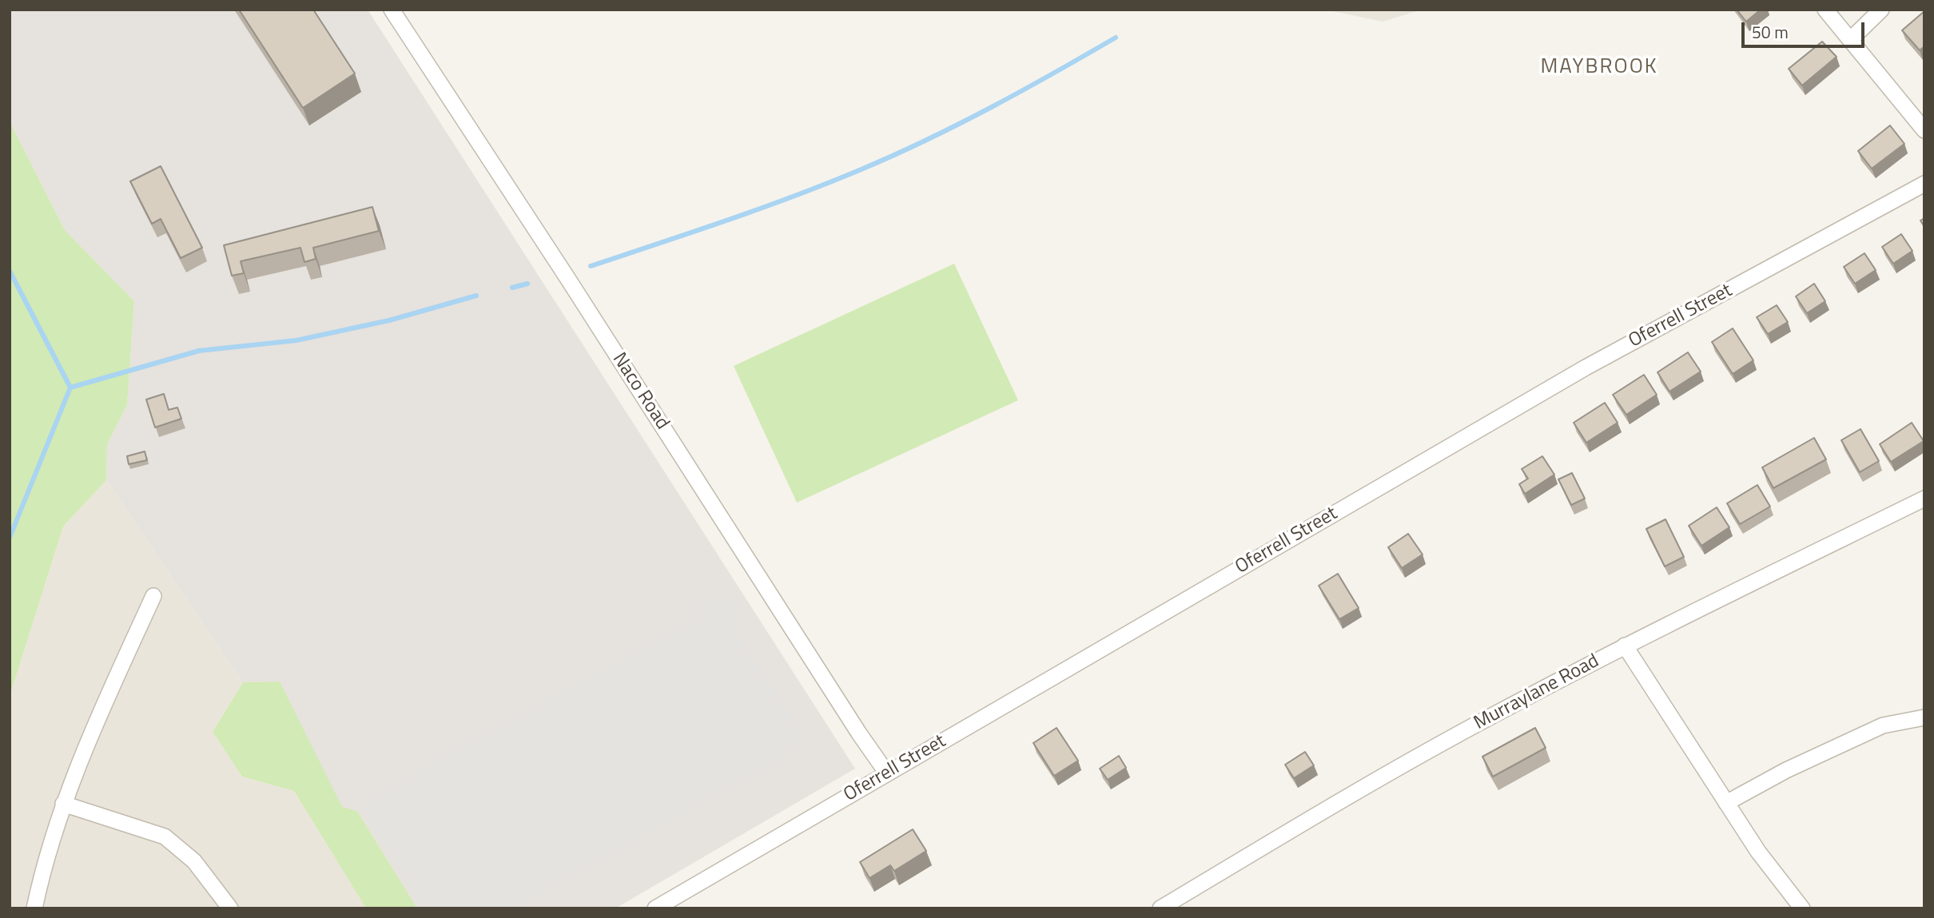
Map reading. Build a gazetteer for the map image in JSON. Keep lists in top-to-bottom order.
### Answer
{
  "streets": {
    "street": ["Oferrell Street", "Naco Road", "Murraylane Road"]
  },
  "crossings": [
    ["Oferrell Street", "Naco Road"]
  ],
  "districts": ["MAYBROOK"],
  "scale_bar": "50 m"
}
